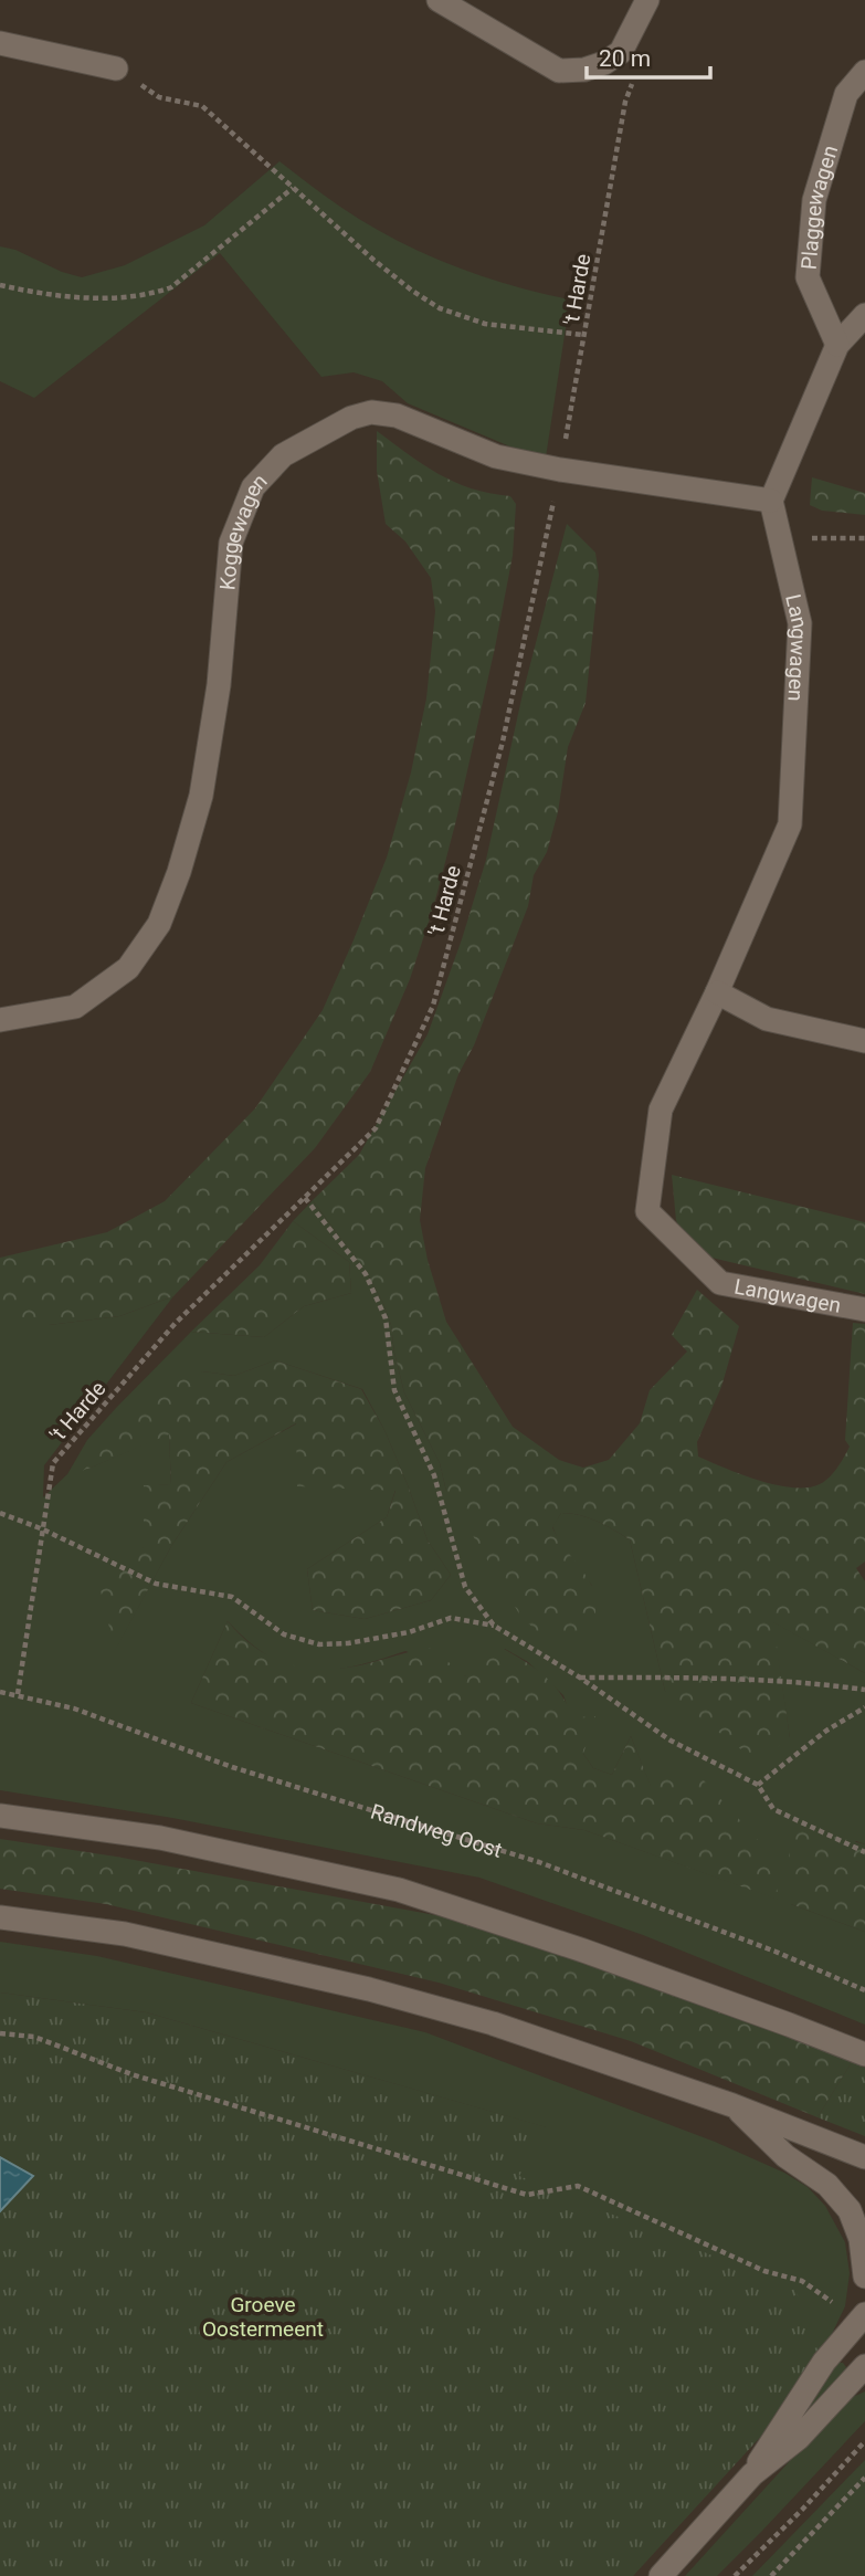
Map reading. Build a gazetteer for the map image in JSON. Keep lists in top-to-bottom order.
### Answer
{
  "streets": {
    "street": ["Plaggewagen", "Koggewagen", "Langwagen"],
    "path": ["'t Harde", "Randweg Oost"]
  },
  "crossings": [
    ["'t Harde", "Koggewagen"],
    ["'t Harde", "Randweg Oost"],
    ["Koggewagen", "Langwagen"]
  ],
  "parks": ["Groeve Oostermeent"],
  "scale_bar": "20 m"
}
